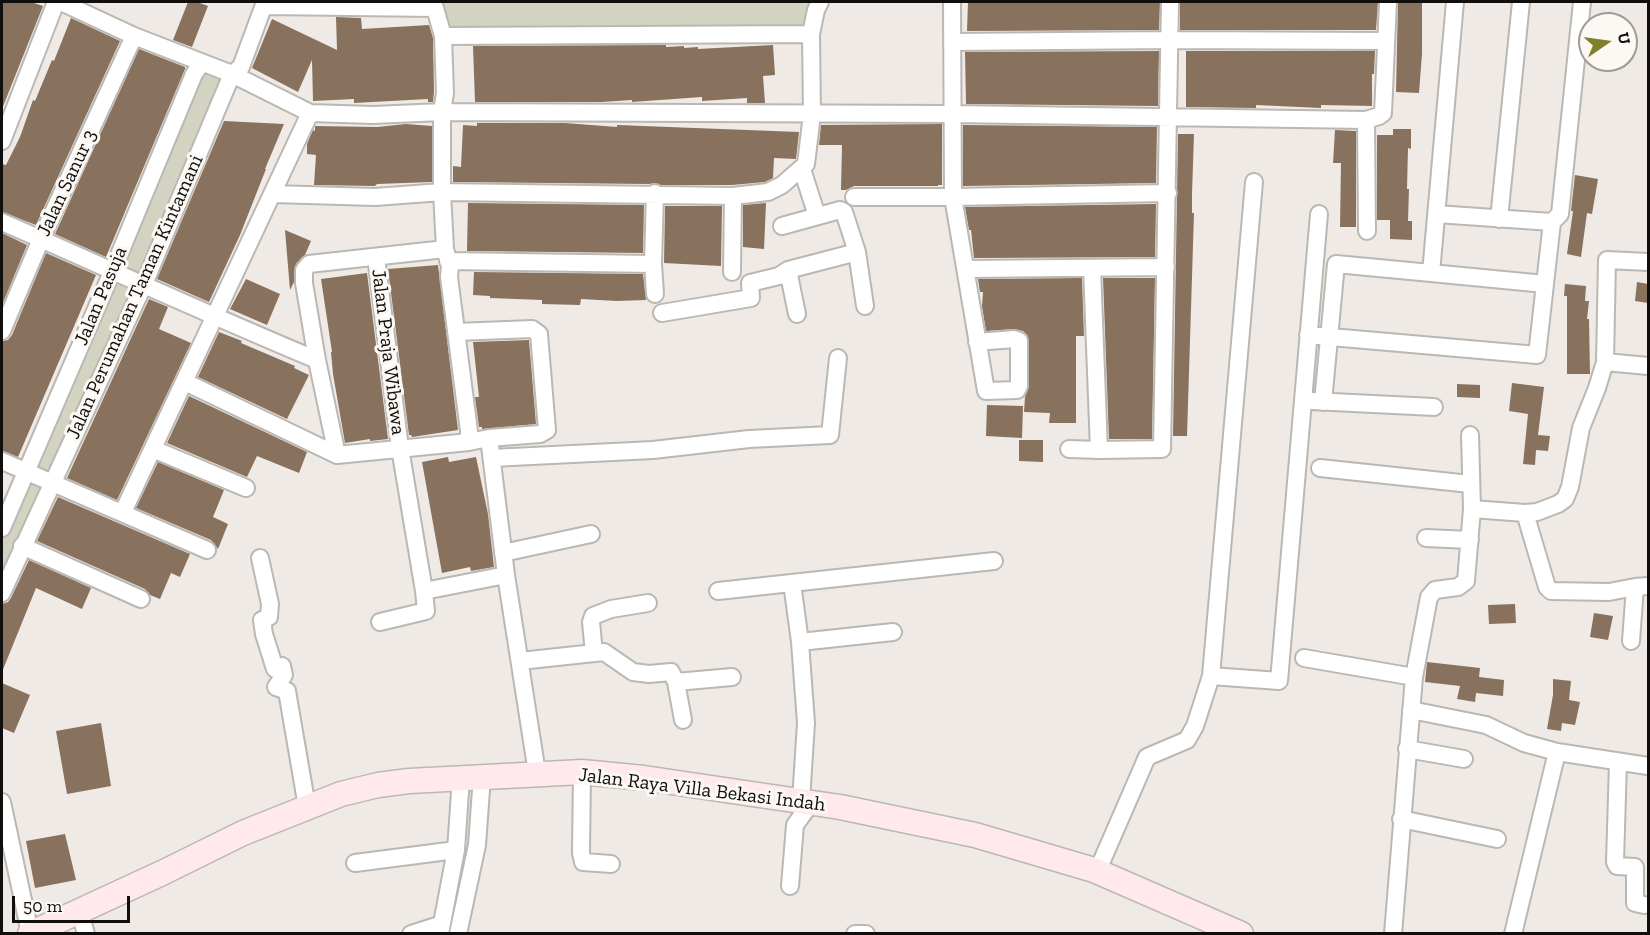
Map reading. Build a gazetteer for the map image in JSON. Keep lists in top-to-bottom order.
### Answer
{
  "streets": {
    "main road": ["Jalan Raya Villa Bekasi Indah"],
    "street": [
      "Jalan Sanur 3",
      "Jalan Pasuja",
      "Jalan Perumahan Taman Kintamani",
      "Jalan Praja Wibawa"
    ]
  },
  "scale_bar": "50 m",
  "north": "right"
}
